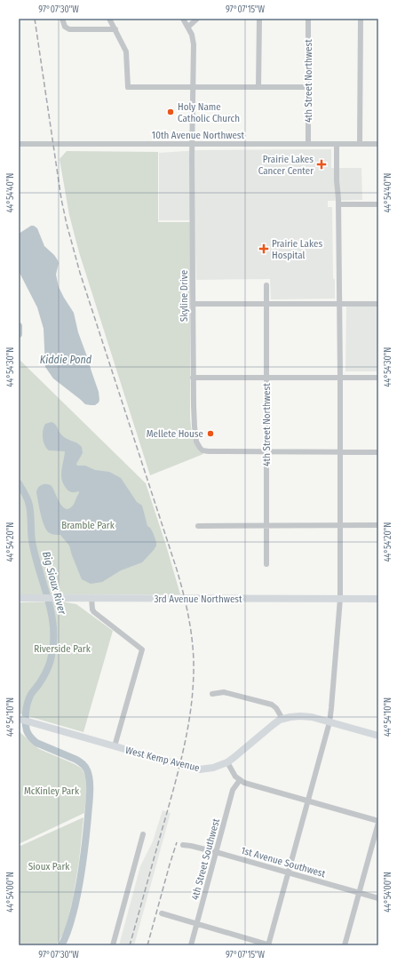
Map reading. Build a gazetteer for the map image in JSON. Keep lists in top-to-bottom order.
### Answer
{
  "streets": {
    "main road": ["3rd Avenue Northwest", "West Kemp Avenue"],
    "street": [
      "4th Street Northwest",
      "10th Avenue Northwest",
      "Skyline Drive",
      "4th Street Southwest",
      "1st Avenue Southwest"
    ]
  },
  "crossings": [
    ["4th Street Northwest", "10th Avenue Northwest"],
    ["4th Street Northwest", "Skyline Drive"],
    ["10th Avenue Northwest", "Skyline Drive"],
    ["4th Street Southwest", "1st Avenue Southwest"]
  ],
  "water": ["Kiddie Pond", "Big Sioux River"],
  "parks": [
    "Bramble Park",
    "Riverside Park",
    "McKinley Park",
    "Sioux Park"
  ],
  "places": {
    "other": ["Holy Name Catholic Church", "Mellete House"],
    "health": ["Prairie Lakes Cancer Center", "Prairie Lakes Hospital"]
  },
  "coordinates": [
    "97°07'30\"W",
    "97°07'15\"W",
    "44°54'40\"N",
    "44°54'30\"N",
    "44°54'20\"N",
    "44°54'10\"N",
    "44°54'00\"N"
  ]
}
